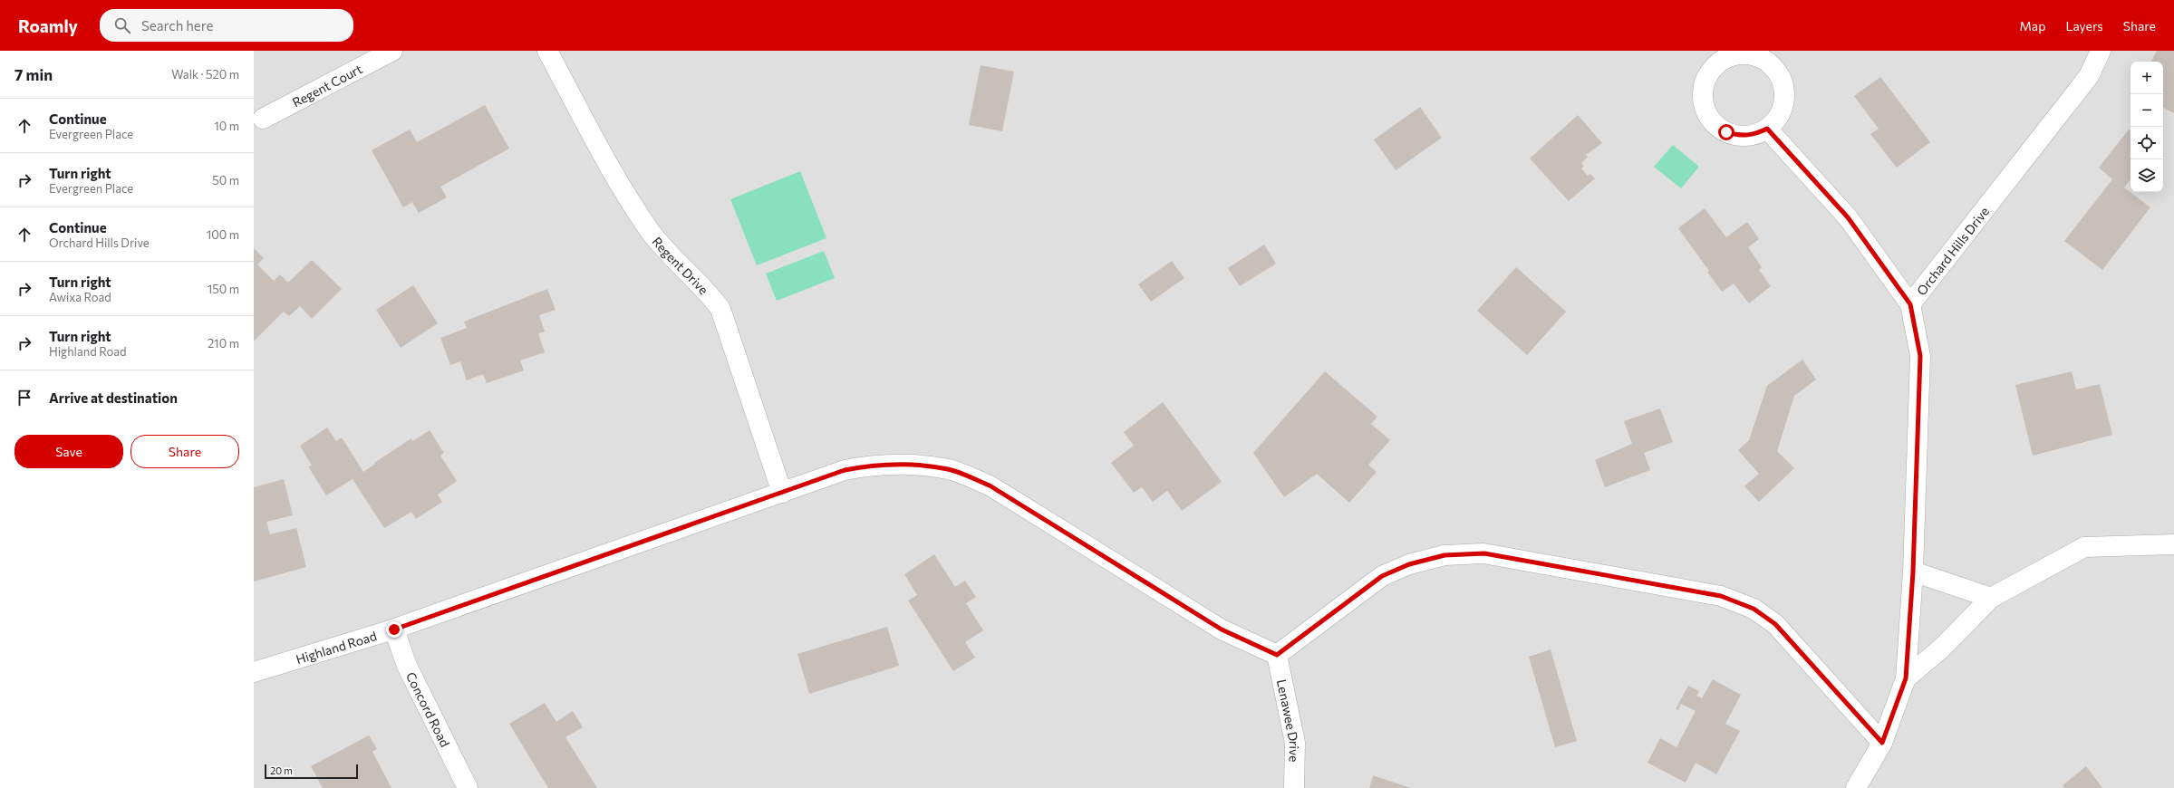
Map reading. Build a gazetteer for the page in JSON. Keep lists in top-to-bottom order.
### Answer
{
  "streets": {
    "street": [
      "Regent Court",
      "Orchard Hills Drive",
      "Regent Drive",
      "Highland Road",
      "Concord Road",
      "Lenawee Drive"
    ]
  },
  "crossings": [
    ["Regent Drive", "Highland Road"],
    ["Highland Road", "Concord Road"],
    ["Highland Road", "Lenawee Drive"]
  ],
  "scale_bar": "20 m",
  "page": {
    "header": "Roamly",
    "search": "Search here",
    "nav": ["Map", "Layers", "Share"],
    "heading": ["7 min", "Walk · 520 m"],
    "map_buttons": ["+", "−"],
    "list": [
      ["Continue", "Evergreen Place", "10 m"],
      ["Turn right", "Evergreen Place", "50 m"],
      ["Continue", "Orchard Hills Drive", "100 m"],
      ["Turn right", "Awixa Road", "150 m"],
      ["Turn right", "Highland Road", "210 m"],
      "Arrive at destination"
    ],
    "buttons": ["Save", "Share"],
    "scale": "20 m"
  }
}
